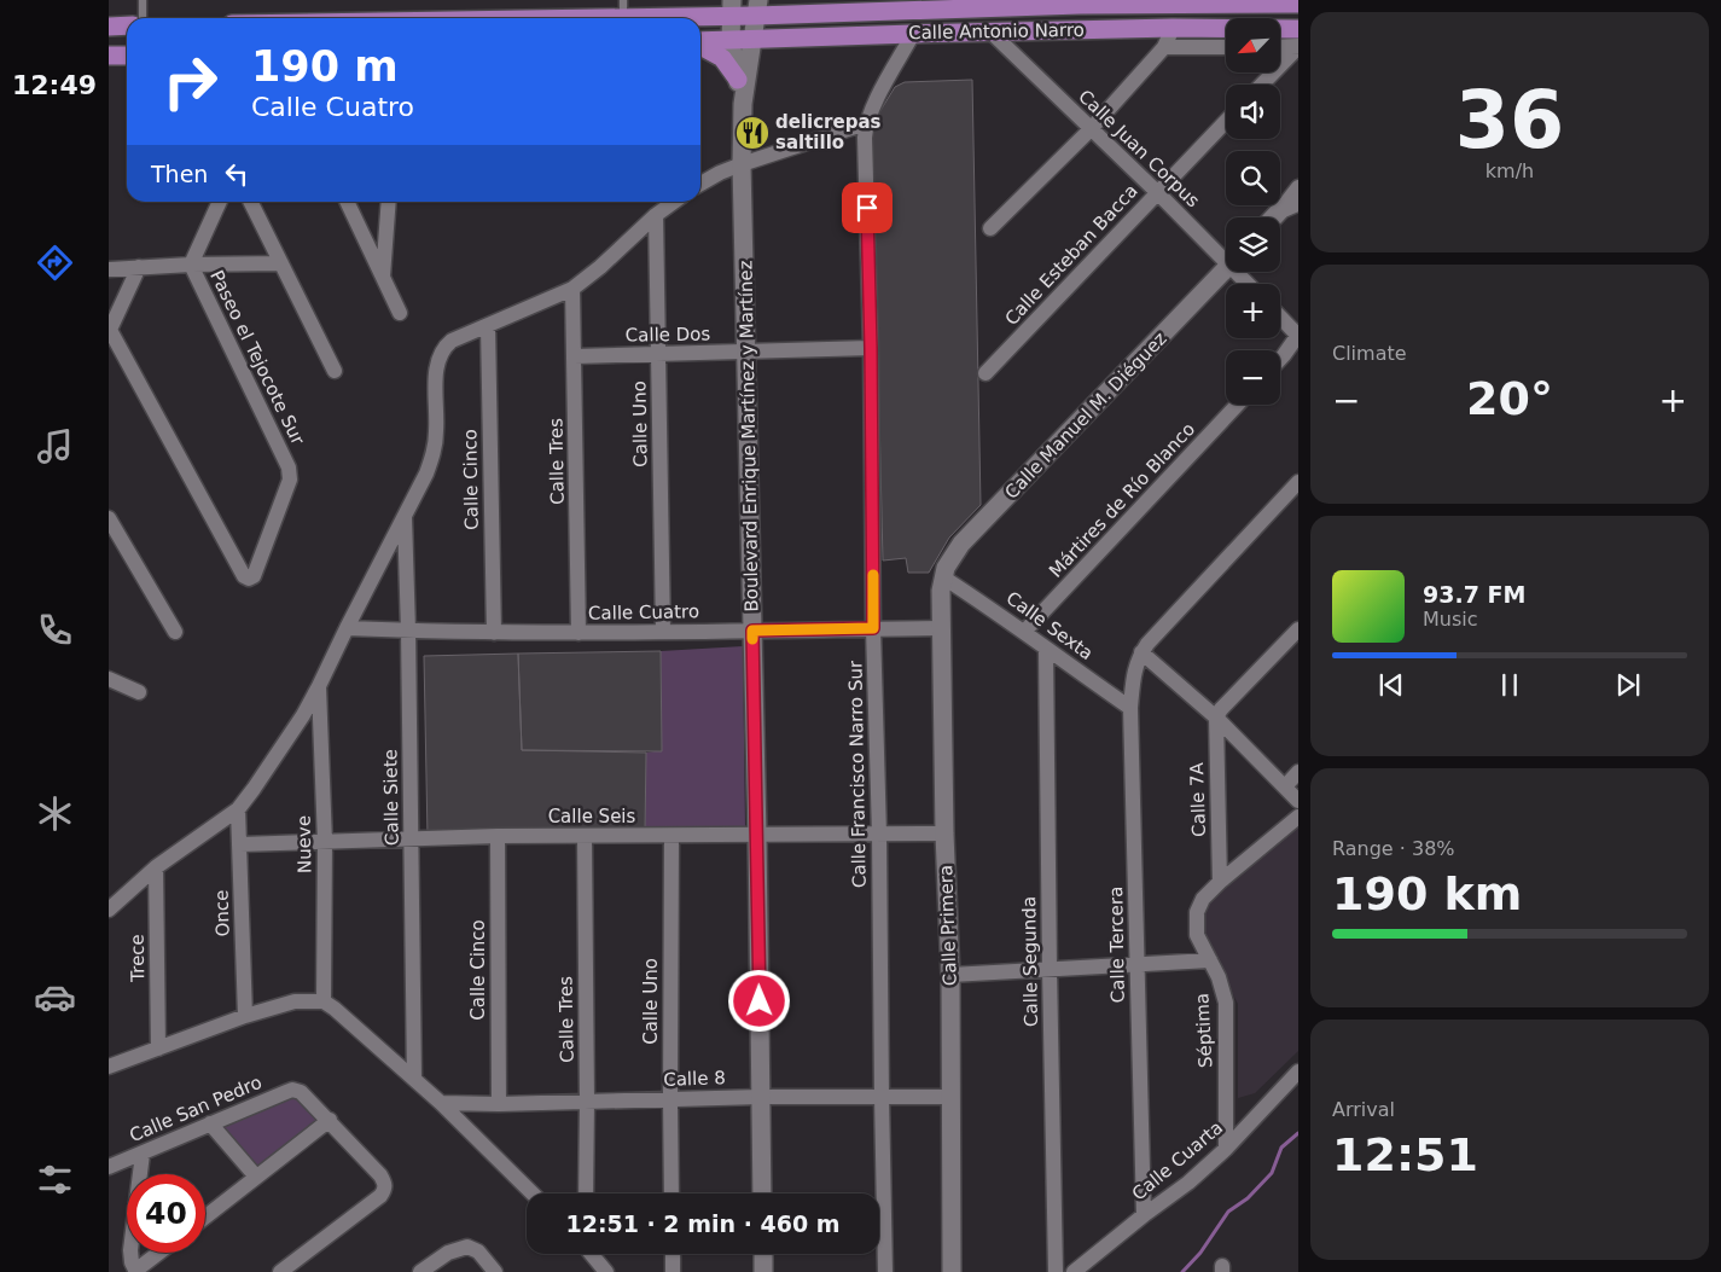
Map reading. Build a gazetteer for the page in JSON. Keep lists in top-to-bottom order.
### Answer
{
  "streets": {
    "main road": ["Calle Antonio Narro"],
    "street": [
      "Calle Juan Corpus",
      "Calle Esteban Bacca",
      "Calle Dos",
      "Paseo el Tejocote Sur",
      "Calle Manuel M. Diéguez",
      "Calle Uno",
      "Boulevard Enrique Martínez y Martínez",
      "Calle Tres",
      "Calle Cinco",
      "Mártires de Río Blanco",
      "Calle Cuatro",
      "Calle Sexta",
      "Calle Francisco Narro Sur",
      "Calle Siete",
      "Calle 7A",
      "Calle Seis",
      "Nueve",
      "Once",
      "Calle Primera",
      "Calle Tercera",
      "Trece",
      "Calle Segunda",
      "Séptima",
      "Calle 8",
      "Calle San Pedro",
      "Calle Cuarta"
    ]
  },
  "crossings": [
    ["Calle Antonio Narro", "Calle Juan Corpus"],
    ["Calle Antonio Narro", "Boulevard Enrique Martínez y Martínez"],
    ["Calle Antonio Narro", "Calle Francisco Narro Sur"],
    ["Calle Juan Corpus", "Calle Esteban Bacca"],
    ["Calle Dos", "Calle Uno"],
    ["Calle Dos", "Boulevard Enrique Martínez y Martínez"],
    ["Calle Dos", "Calle Tres"],
    ["Calle Dos", "Calle Francisco Narro Sur"],
    ["Calle Manuel M. Diéguez", "Calle Sexta"],
    ["Calle Manuel M. Diéguez", "Calle Primera"],
    ["Calle Uno", "Calle Cuatro"],
    ["Calle Uno", "Calle Seis"],
    ["Calle Uno", "Calle 8"],
    ["Boulevard Enrique Martínez y Martínez", "Calle Cuatro"],
    ["Boulevard Enrique Martínez y Martínez", "Calle Seis"],
    ["Boulevard Enrique Martínez y Martínez", "Calle 8"],
    ["Calle Tres", "Calle Cuatro"],
    ["Calle Tres", "Calle Seis"],
    ["Calle Tres", "Calle 8"],
    ["Calle Cinco", "Calle Cuatro"],
    ["Calle Cinco", "Calle Seis"],
    ["Calle Cinco", "Calle 8"],
    ["Mártires de Río Blanco", "Calle Sexta"],
    ["Calle Cuatro", "Calle Francisco Narro Sur"],
    ["Calle Cuatro", "Calle Siete"],
    ["Calle Cuatro", "Calle Primera"],
    ["Calle Sexta", "Calle Primera"],
    ["Calle Sexta", "Calle Tercera"],
    ["Calle Sexta", "Calle Segunda"],
    ["Calle Francisco Narro Sur", "Calle Seis"],
    ["Calle Francisco Narro Sur", "Calle 8"],
    ["Calle Siete", "Calle Seis"],
    ["Calle 7A", "Séptima"],
    ["Calle Seis", "Nueve"],
    ["Calle Seis", "Once"],
    ["Calle Seis", "Calle Primera"],
    ["Calle Primera", "Calle 8"],
    ["Calle Tercera", "Calle Cuarta"],
    ["Séptima", "Calle Cuarta"]
  ],
  "places": {
    "restaurant": ["delicrepas saltillo"]
  },
  "north": "bottom left",
  "page": {
    "tabs": "12:49",
    "tile": [
      ["36", "km/h"],
      "Climate",
      ["Range · 38%", "190 km"],
      ["Arrival", "12:51"]
    ],
    "map_buttons": ["+", "−"],
    "turn": ["190 m", "Calle Cuatro"],
    "then": "Then",
    "heat": ["−", "20°", "+"],
    "song": ["93.7 FM", "Music"],
    "limit": "40",
    "trip": "12:51 · 2 min · 460 m"
  }
}
